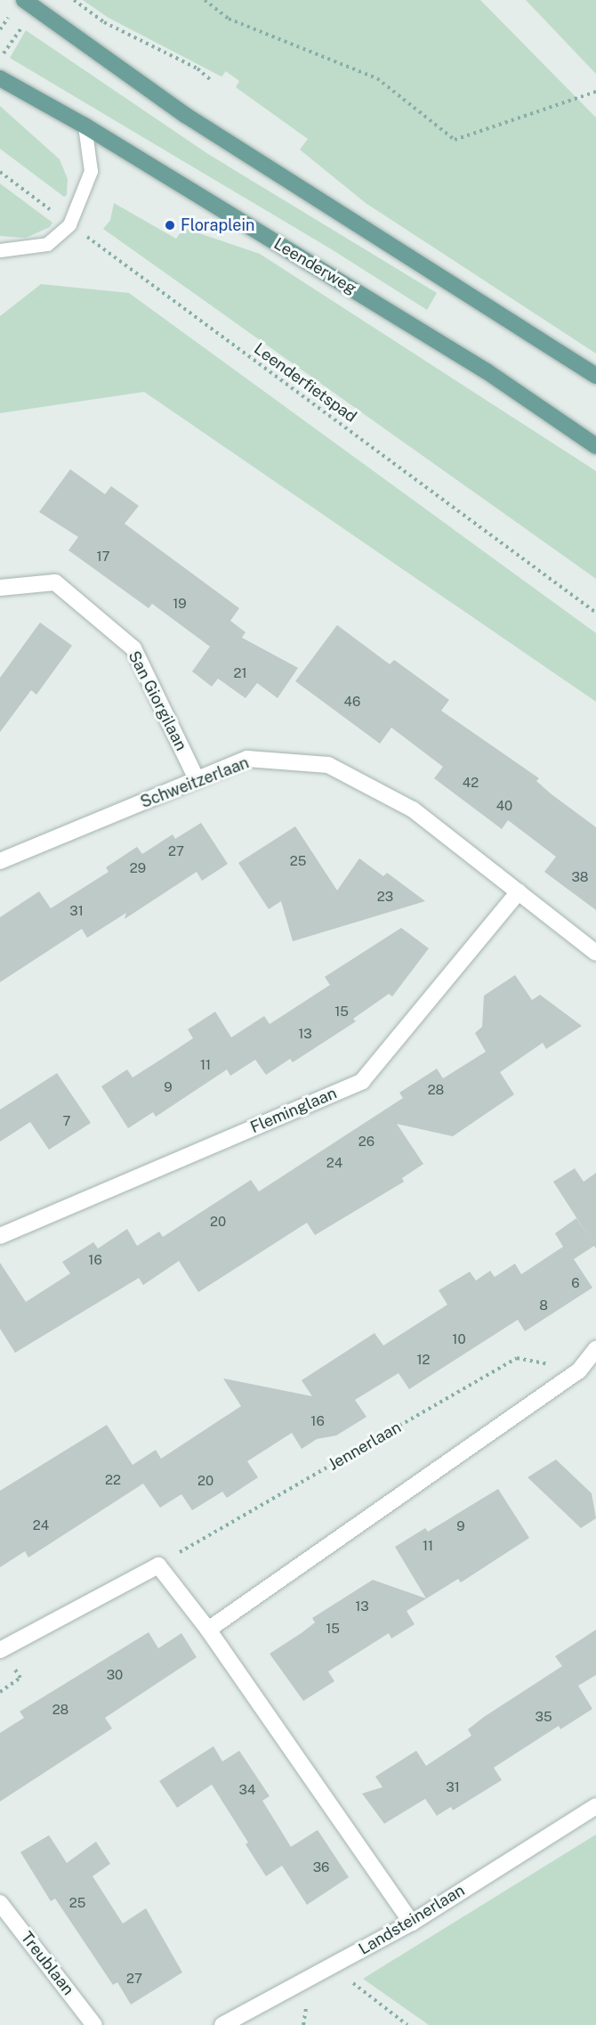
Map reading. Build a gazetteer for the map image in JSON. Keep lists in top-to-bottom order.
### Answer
{
  "streets": {
    "main road": ["Leenderweg"],
    "street": [
      "San Giorgilaan",
      "Schweitzerlaan",
      "Fleminglaan",
      "Landsteinerlaan",
      "Treublaan"
    ],
    "path": ["Leenderfietspad", "Jennerlaan"]
  },
  "crossings": [
    ["San Giorgilaan", "Schweitzerlaan"],
    ["Schweitzerlaan", "Fleminglaan"]
  ],
  "places": ["Floraplein"],
  "house_numbers": [
    "17",
    "19",
    "21",
    "46",
    "42",
    "40",
    "27",
    "25",
    "29",
    "38",
    "23",
    "31",
    "15",
    "13",
    "11",
    "9",
    "28",
    "7",
    "26",
    "24",
    "20",
    "16",
    "6",
    "8",
    "10",
    "12",
    "16",
    "22",
    "20",
    "24",
    "9",
    "11",
    "13",
    "15",
    "30",
    "28",
    "35",
    "31",
    "34",
    "36",
    "25",
    "27"
  ]
}
